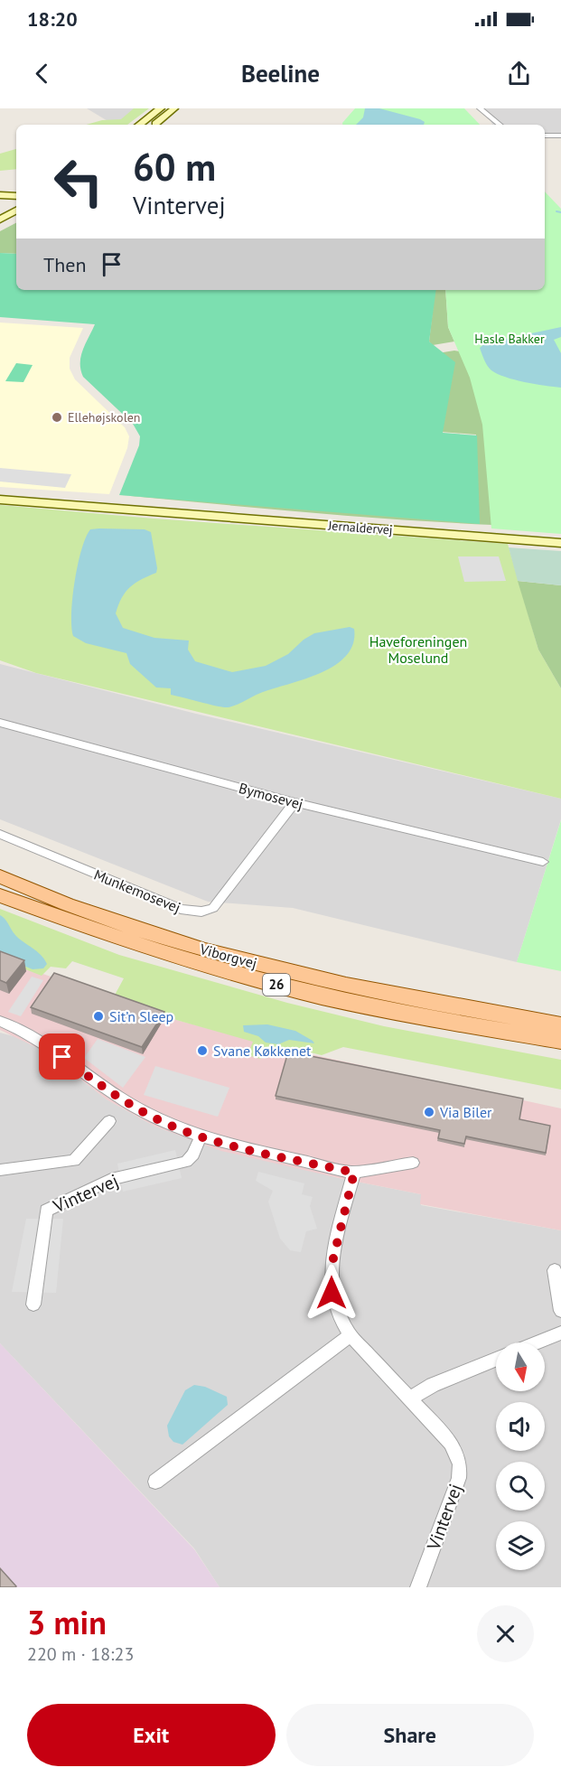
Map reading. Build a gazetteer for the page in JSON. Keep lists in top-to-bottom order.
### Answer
{
  "streets": {
    "main road": ["Viborgvej", "26"],
    "street": [
      "Jernaldervej",
      "Bymosevej",
      "Munkemosevej",
      "Vintervej"
    ]
  },
  "crossings": [
    ["Bymosevej", "Munkemosevej"]
  ],
  "parks": ["Hasle Bakker", "Haveforeningen Moselund"],
  "places": [
    "Ellehøjskolen",
    "Sit’n Sleep",
    "Svane Køkkenet",
    "Via Biler"
  ],
  "north": "bottom",
  "page": {
    "status": "18:20",
    "header": "Beeline",
    "turn": ["60 m", "Vintervej"],
    "then": "Then",
    "heading": ["3 min", "220 m · 18:23"],
    "buttons": ["Exit", "Share"]
  }
}
